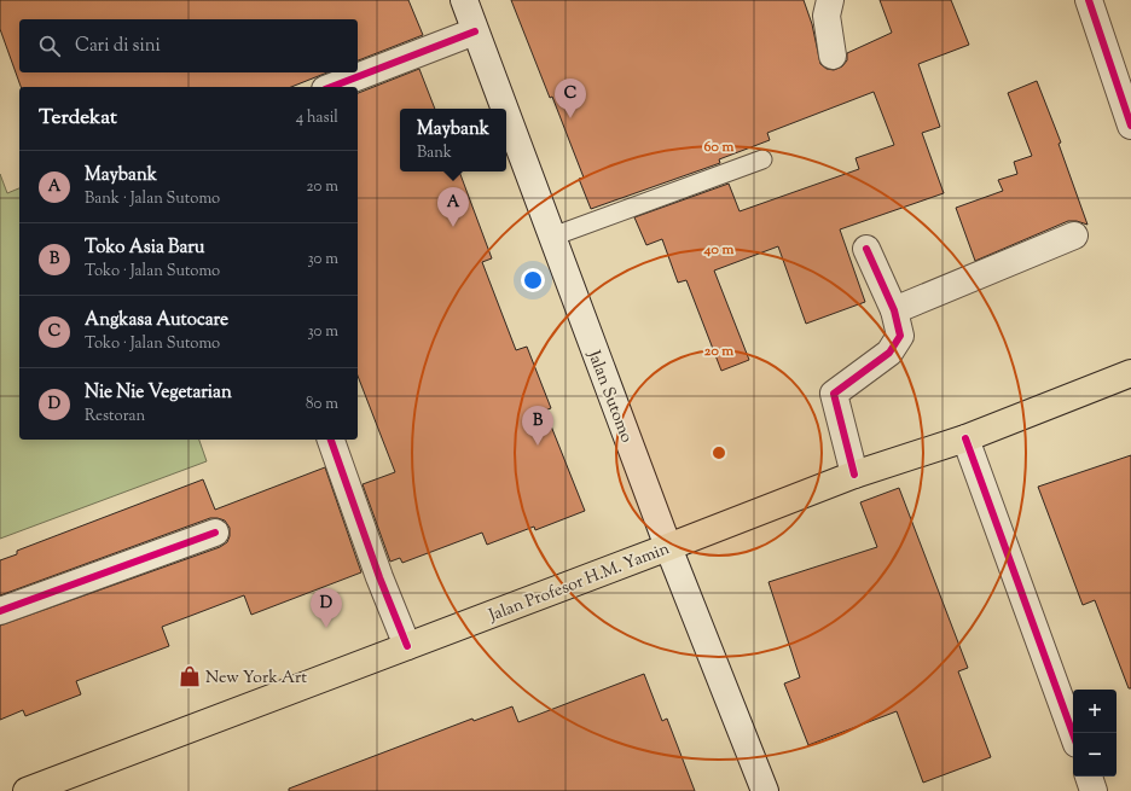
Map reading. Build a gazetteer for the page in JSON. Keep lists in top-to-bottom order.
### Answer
{
  "streets": {
    "main road": ["Jalan Profesor H.M. Yamin"],
    "street": ["Jalan Sutomo"]
  },
  "crossings": [
    ["Jalan Sutomo", "Jalan Profesor H.M. Yamin"]
  ],
  "places": {
    "shop": ["New York Art"]
  },
  "page": {
    "search": "Cari di sini",
    "pins": [
      "C",
      "A",
      "B",
      "D"
    ],
    "heading": ["Terdekat", "4 hasil"],
    "popup": ["Maybank", "Bank"],
    "list": [
      {
        "mark": "A",
        "name": "Maybank",
        "note": "Bank · Jalan Sutomo",
        "value": "20 m"
      },
      {
        "mark": "B",
        "name": "Toko Asia Baru",
        "note": "Toko · Jalan Sutomo",
        "value": "30 m"
      },
      {
        "mark": "C",
        "name": "Angkasa Autocare",
        "note": "Toko · Jalan Sutomo",
        "value": "30 m"
      },
      {
        "mark": "D",
        "name": "Nie Nie Vegetarian",
        "note": "Restoran",
        "value": "80 m"
      }
    ],
    "map_buttons": ["+", "−"]
  },
  "rings": ["60 m", "40 m", "20 m"]
}
